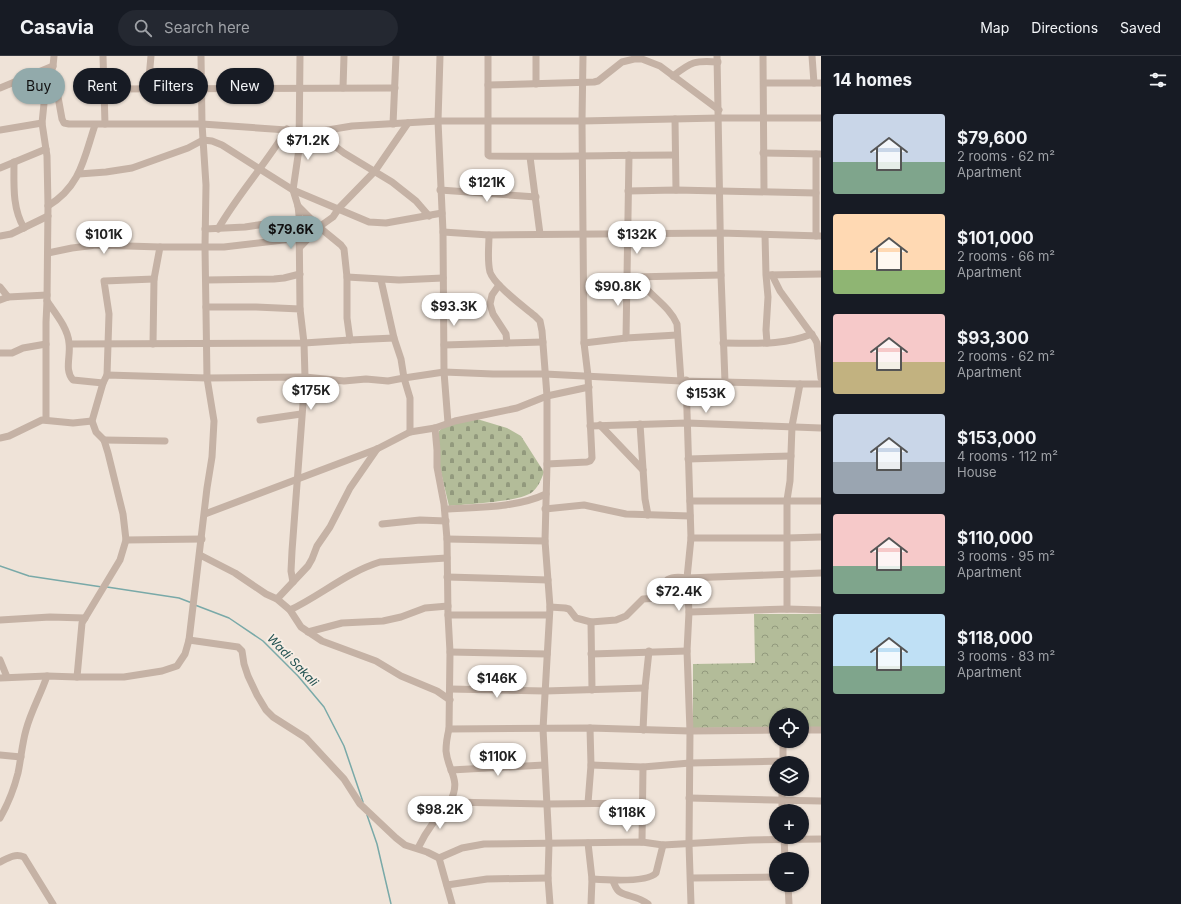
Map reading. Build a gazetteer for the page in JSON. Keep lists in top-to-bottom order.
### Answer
{
  "water": ["Wadi Sakali"],
  "page": {
    "header": "Casavia",
    "search": "Search here",
    "nav": ["Map", "Directions", "Saved"],
    "heading": "14 homes",
    "chip": [
      "Buy",
      "Rent",
      "Filters",
      "New"
    ],
    "list": [
      {
        "name": "$79,600",
        "note": "2 rooms · 62 m² · Apartment"
      },
      {
        "name": "$101,000",
        "note": "2 rooms · 66 m² · Apartment"
      },
      {
        "name": "$93,300",
        "note": "2 rooms · 62 m² · Apartment"
      },
      {
        "name": "$153,000",
        "note": "4 rooms · 112 m² · House"
      },
      {
        "name": "$110,000",
        "note": "3 rooms · 95 m² · Apartment"
      },
      {
        "name": "$118,000",
        "note": "3 rooms · 83 m² · Apartment"
      }
    ],
    "price": [
      "$71.2K",
      "$121K",
      "$79.6K",
      "$101K",
      "$132K",
      "$90.8K",
      "$93.3K",
      "$175K",
      "$153K",
      "$72.4K",
      "$146K",
      "$110K",
      "$98.2K",
      "$118K"
    ],
    "map_buttons": ["+", "−"]
  }
}
